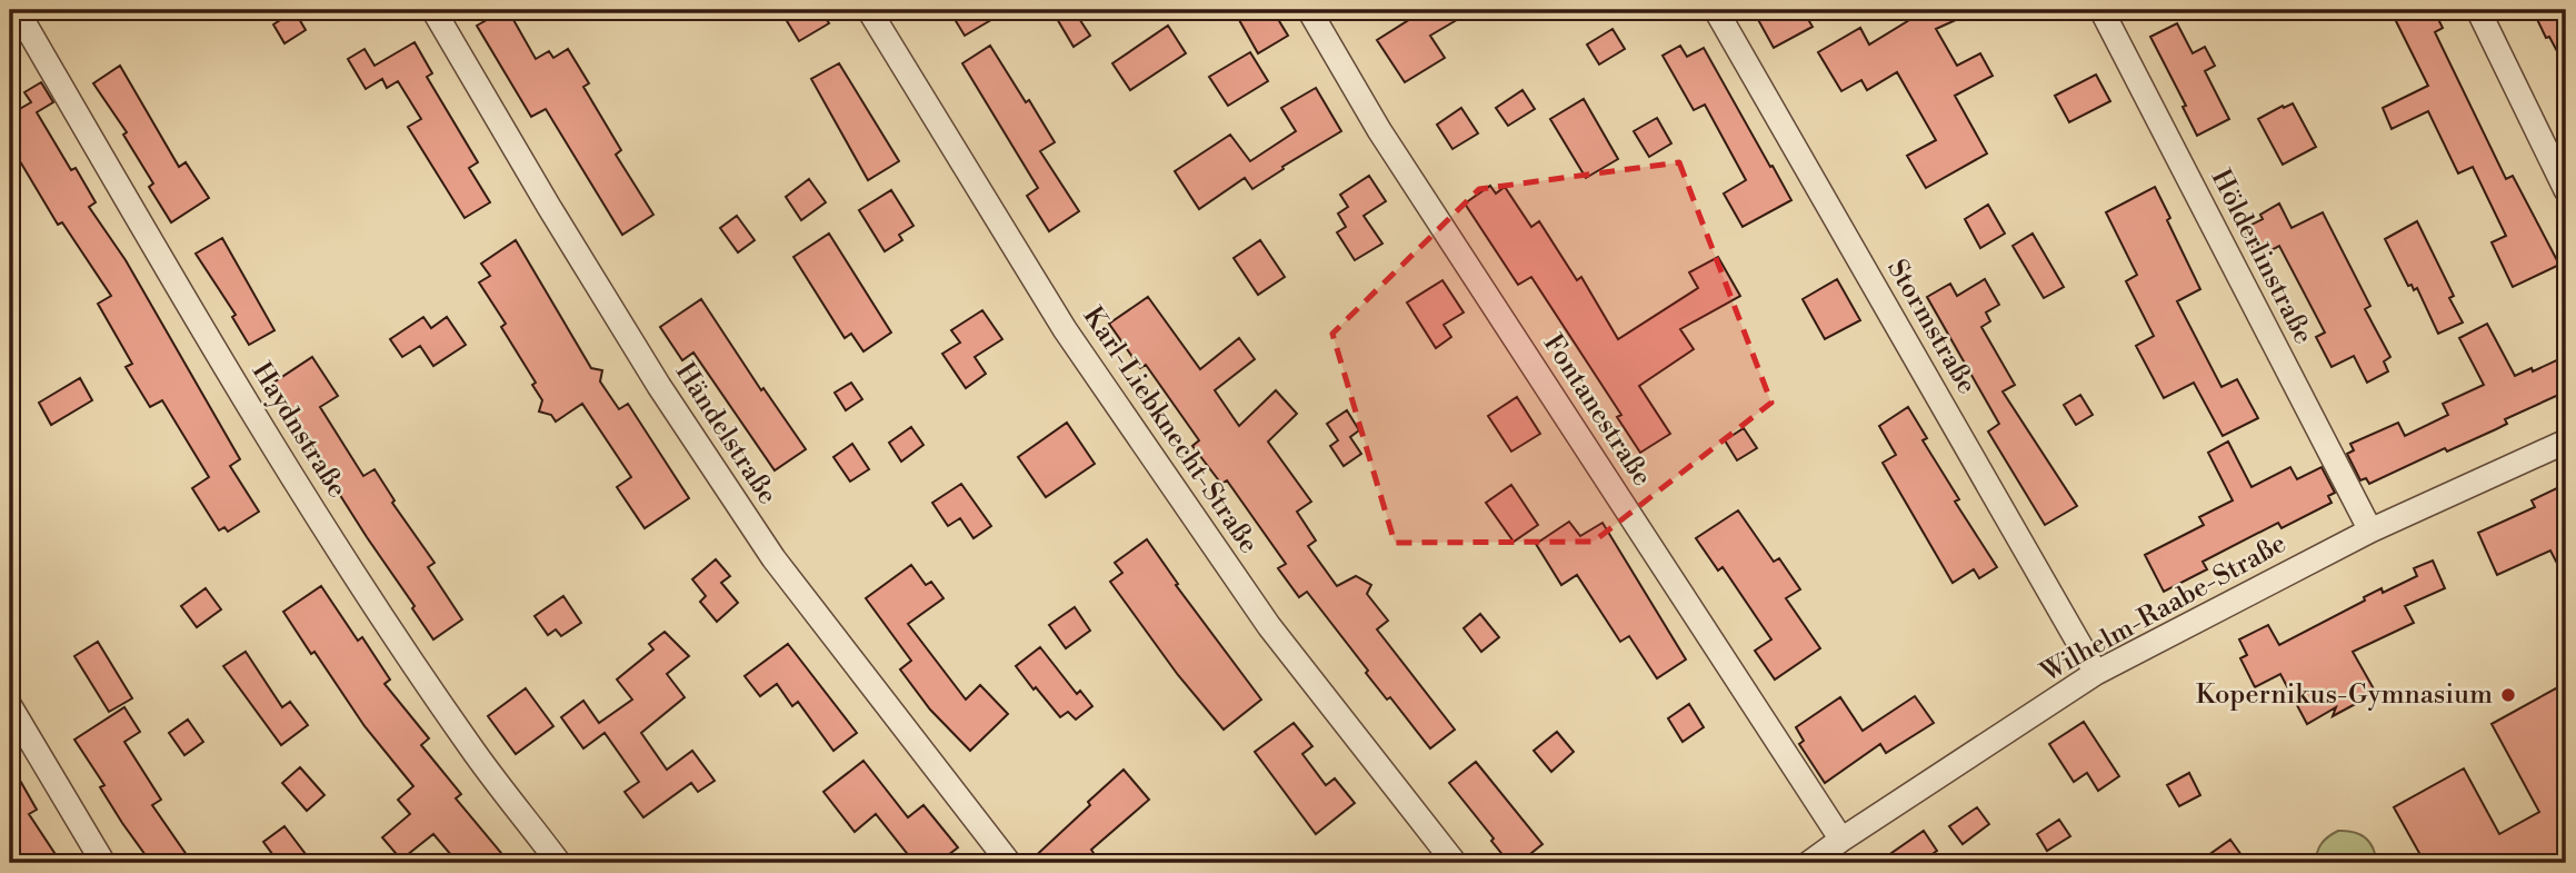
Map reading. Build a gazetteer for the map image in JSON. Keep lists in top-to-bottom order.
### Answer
{
  "streets": {
    "street": [
      "Hölderlinstraße",
      "Stormstraße",
      "Fontanestraße",
      "Haydnstraße",
      "Karl-Liebknecht-Straße",
      "Händelstraße",
      "Wilhelm-Raabe-Straße"
    ]
  },
  "crossings": [
    ["Hölderlinstraße", "Wilhelm-Raabe-Straße"],
    ["Stormstraße", "Wilhelm-Raabe-Straße"],
    ["Fontanestraße", "Wilhelm-Raabe-Straße"]
  ],
  "places": ["Kopernikus-Gymnasium"]
}
